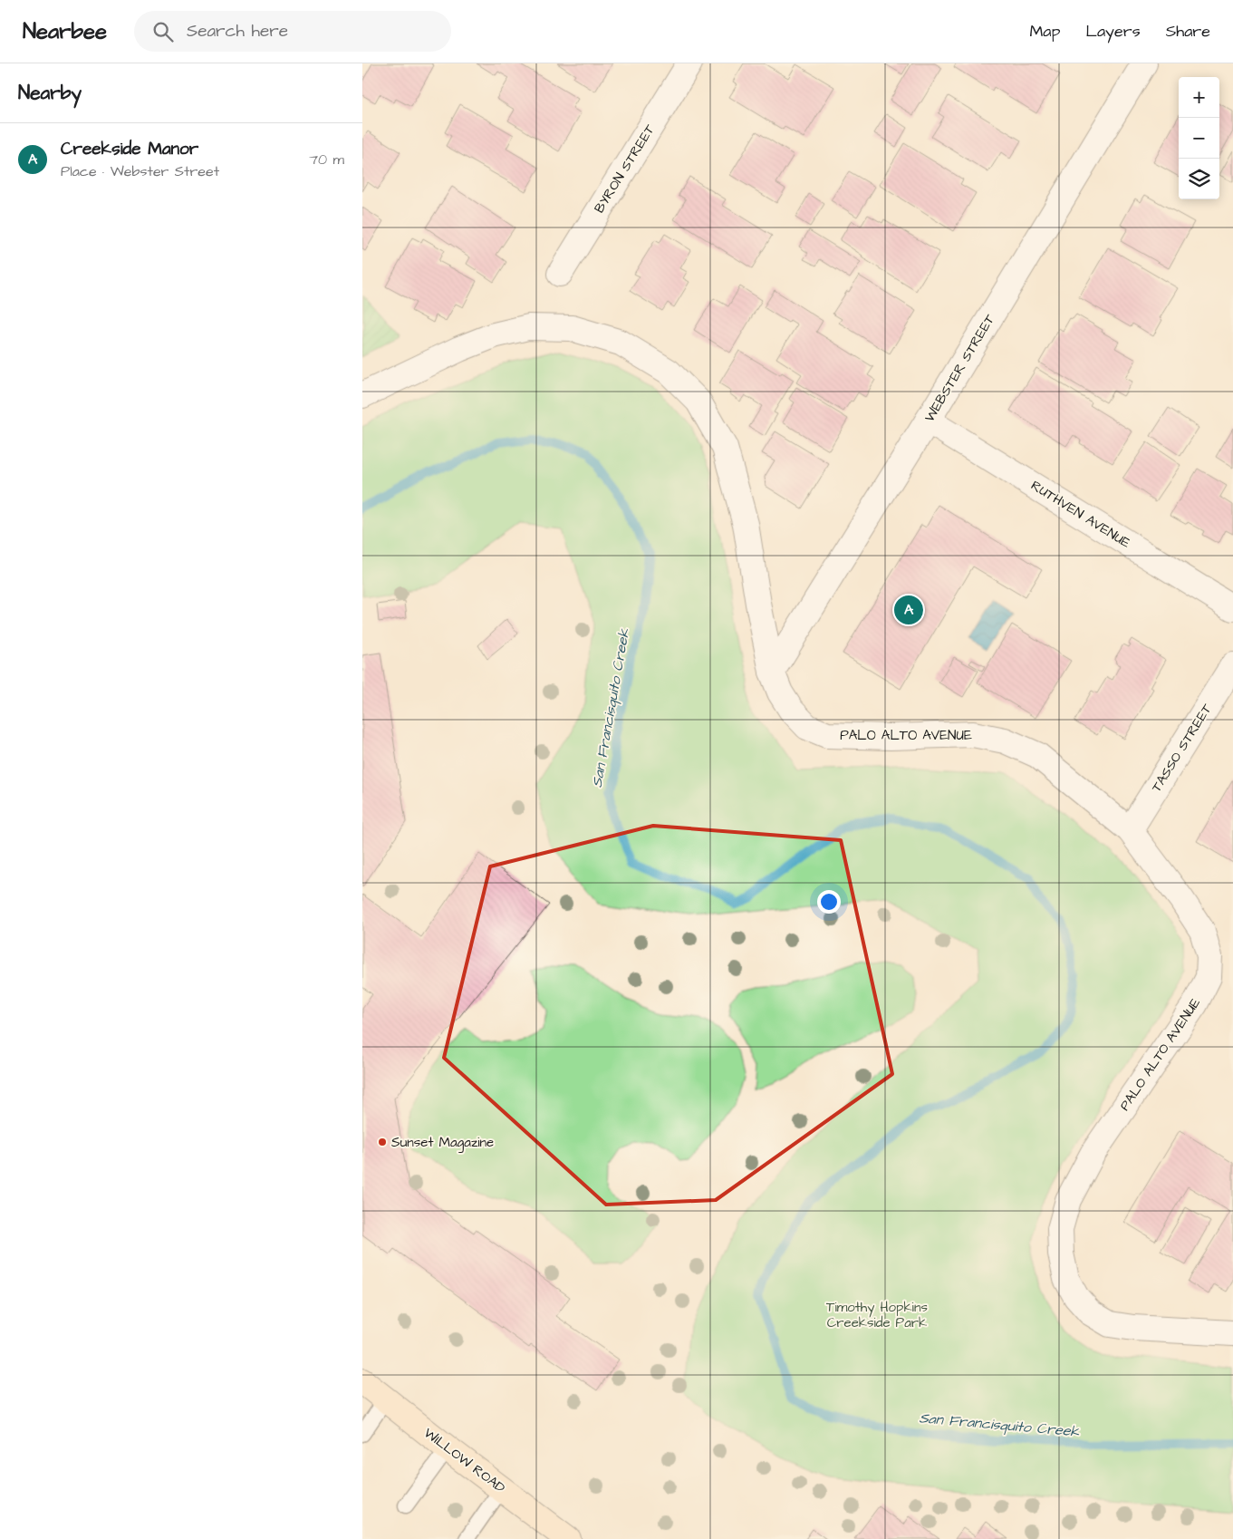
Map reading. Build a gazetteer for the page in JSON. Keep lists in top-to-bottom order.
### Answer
{
  "streets": {
    "street": [
      "BYRON STREET",
      "WEBSTER STREET",
      "RUTHVEN AVENUE",
      "PALO ALTO AVENUE",
      "TASSO STREET",
      "WILLOW ROAD"
    ]
  },
  "crossings": [
    ["WEBSTER STREET", "RUTHVEN AVENUE"],
    ["WEBSTER STREET", "PALO ALTO AVENUE"],
    ["PALO ALTO AVENUE", "TASSO STREET"]
  ],
  "water": ["San Francisquito Creek"],
  "parks": ["Timothy Hopkins Creekside Park"],
  "places": ["Sunset Magazine"],
  "page": {
    "header": "Nearbee",
    "search": "Search here",
    "nav": ["Map", "Layers", "Share"],
    "heading": "Nearby",
    "map_buttons": ["+", "−"],
    "list": [
      {
        "mark": "A",
        "name": "Creekside Manor",
        "note": "Place · Webster Street",
        "value": "70 m"
      }
    ],
    "pins": "A"
  }
}
